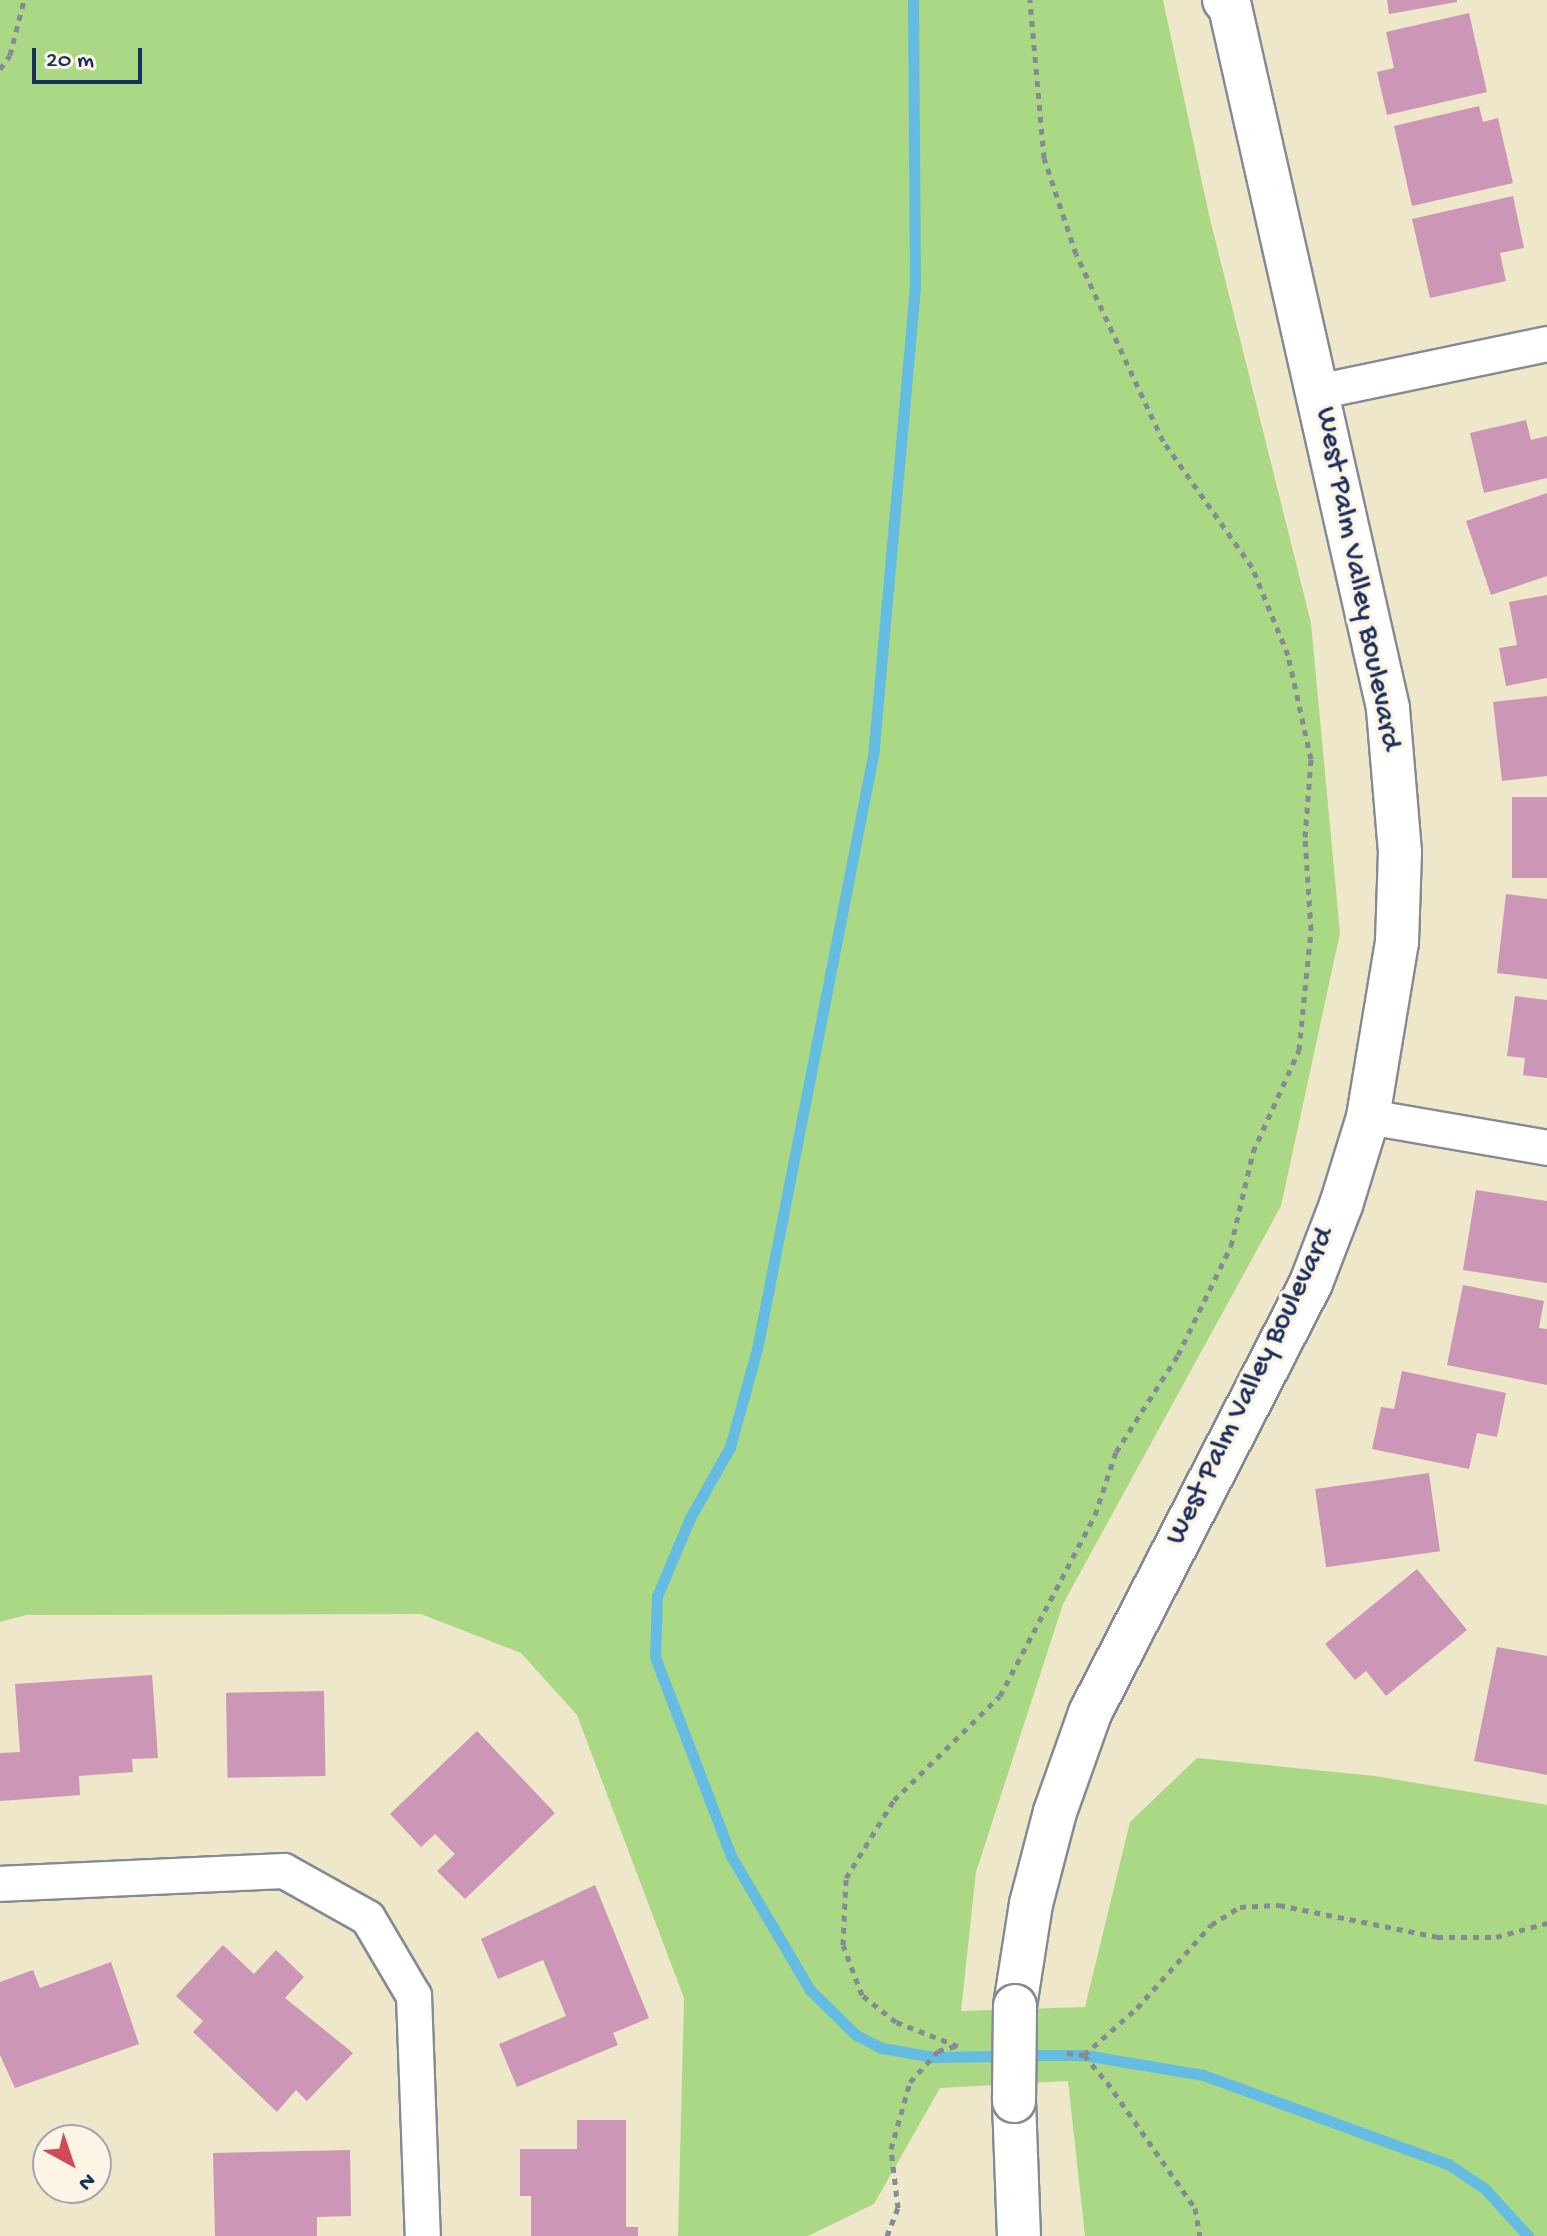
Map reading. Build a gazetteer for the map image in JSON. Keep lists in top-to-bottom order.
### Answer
{
  "streets": {
    "street": ["West Palm Valley Boulevard"]
  },
  "scale_bar": "20 m",
  "north": "bottom right"
}
